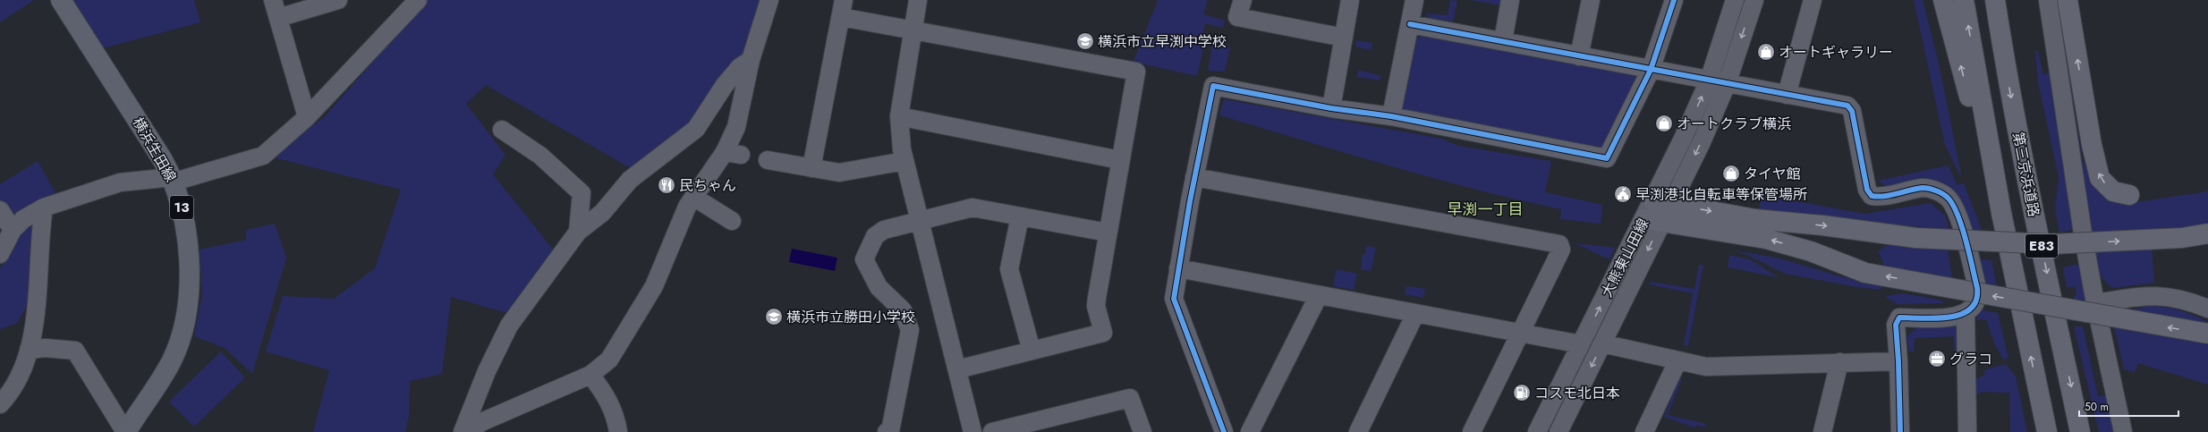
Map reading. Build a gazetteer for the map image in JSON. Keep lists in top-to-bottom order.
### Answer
{
  "streets": {
    "highway": ["第三京浜道路", "E83"],
    "main road": ["横浜生田線", "13"],
    "street": ["大熊東山田線"]
  },
  "districts": ["早渕一丁目"],
  "places": {
    "school or university": ["横浜市立早渕中学校", "横浜市立勝田小学校"],
    "shop": ["オートギャラリー", "オートクラブ横浜", "タイヤ館"],
    "restaurant": ["民ちゃん"],
    "public building": ["早渕港北自転車等保管場所"],
    "office": ["グラコ"],
    "fuel station": ["コスモ北日本"]
  },
  "scale_bar": "50 m"
}
